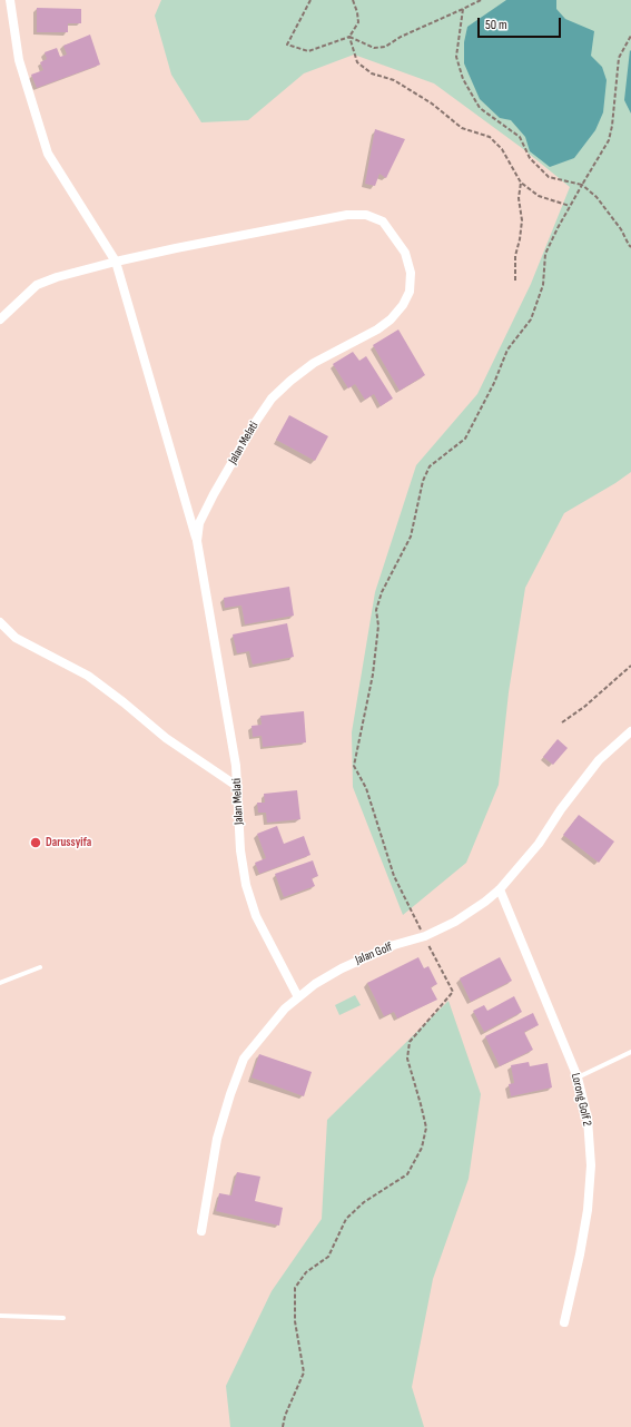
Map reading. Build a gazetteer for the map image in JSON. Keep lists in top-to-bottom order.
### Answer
{
  "streets": {
    "street": ["Jalan Melati", "Jalan Golf", "Lorong Golf 2"]
  },
  "crossings": [
    ["Jalan Melati", "Jalan Golf"],
    ["Jalan Golf", "Lorong Golf 2"]
  ],
  "places": ["Darussyifa"],
  "scale_bar": "50 m"
}
